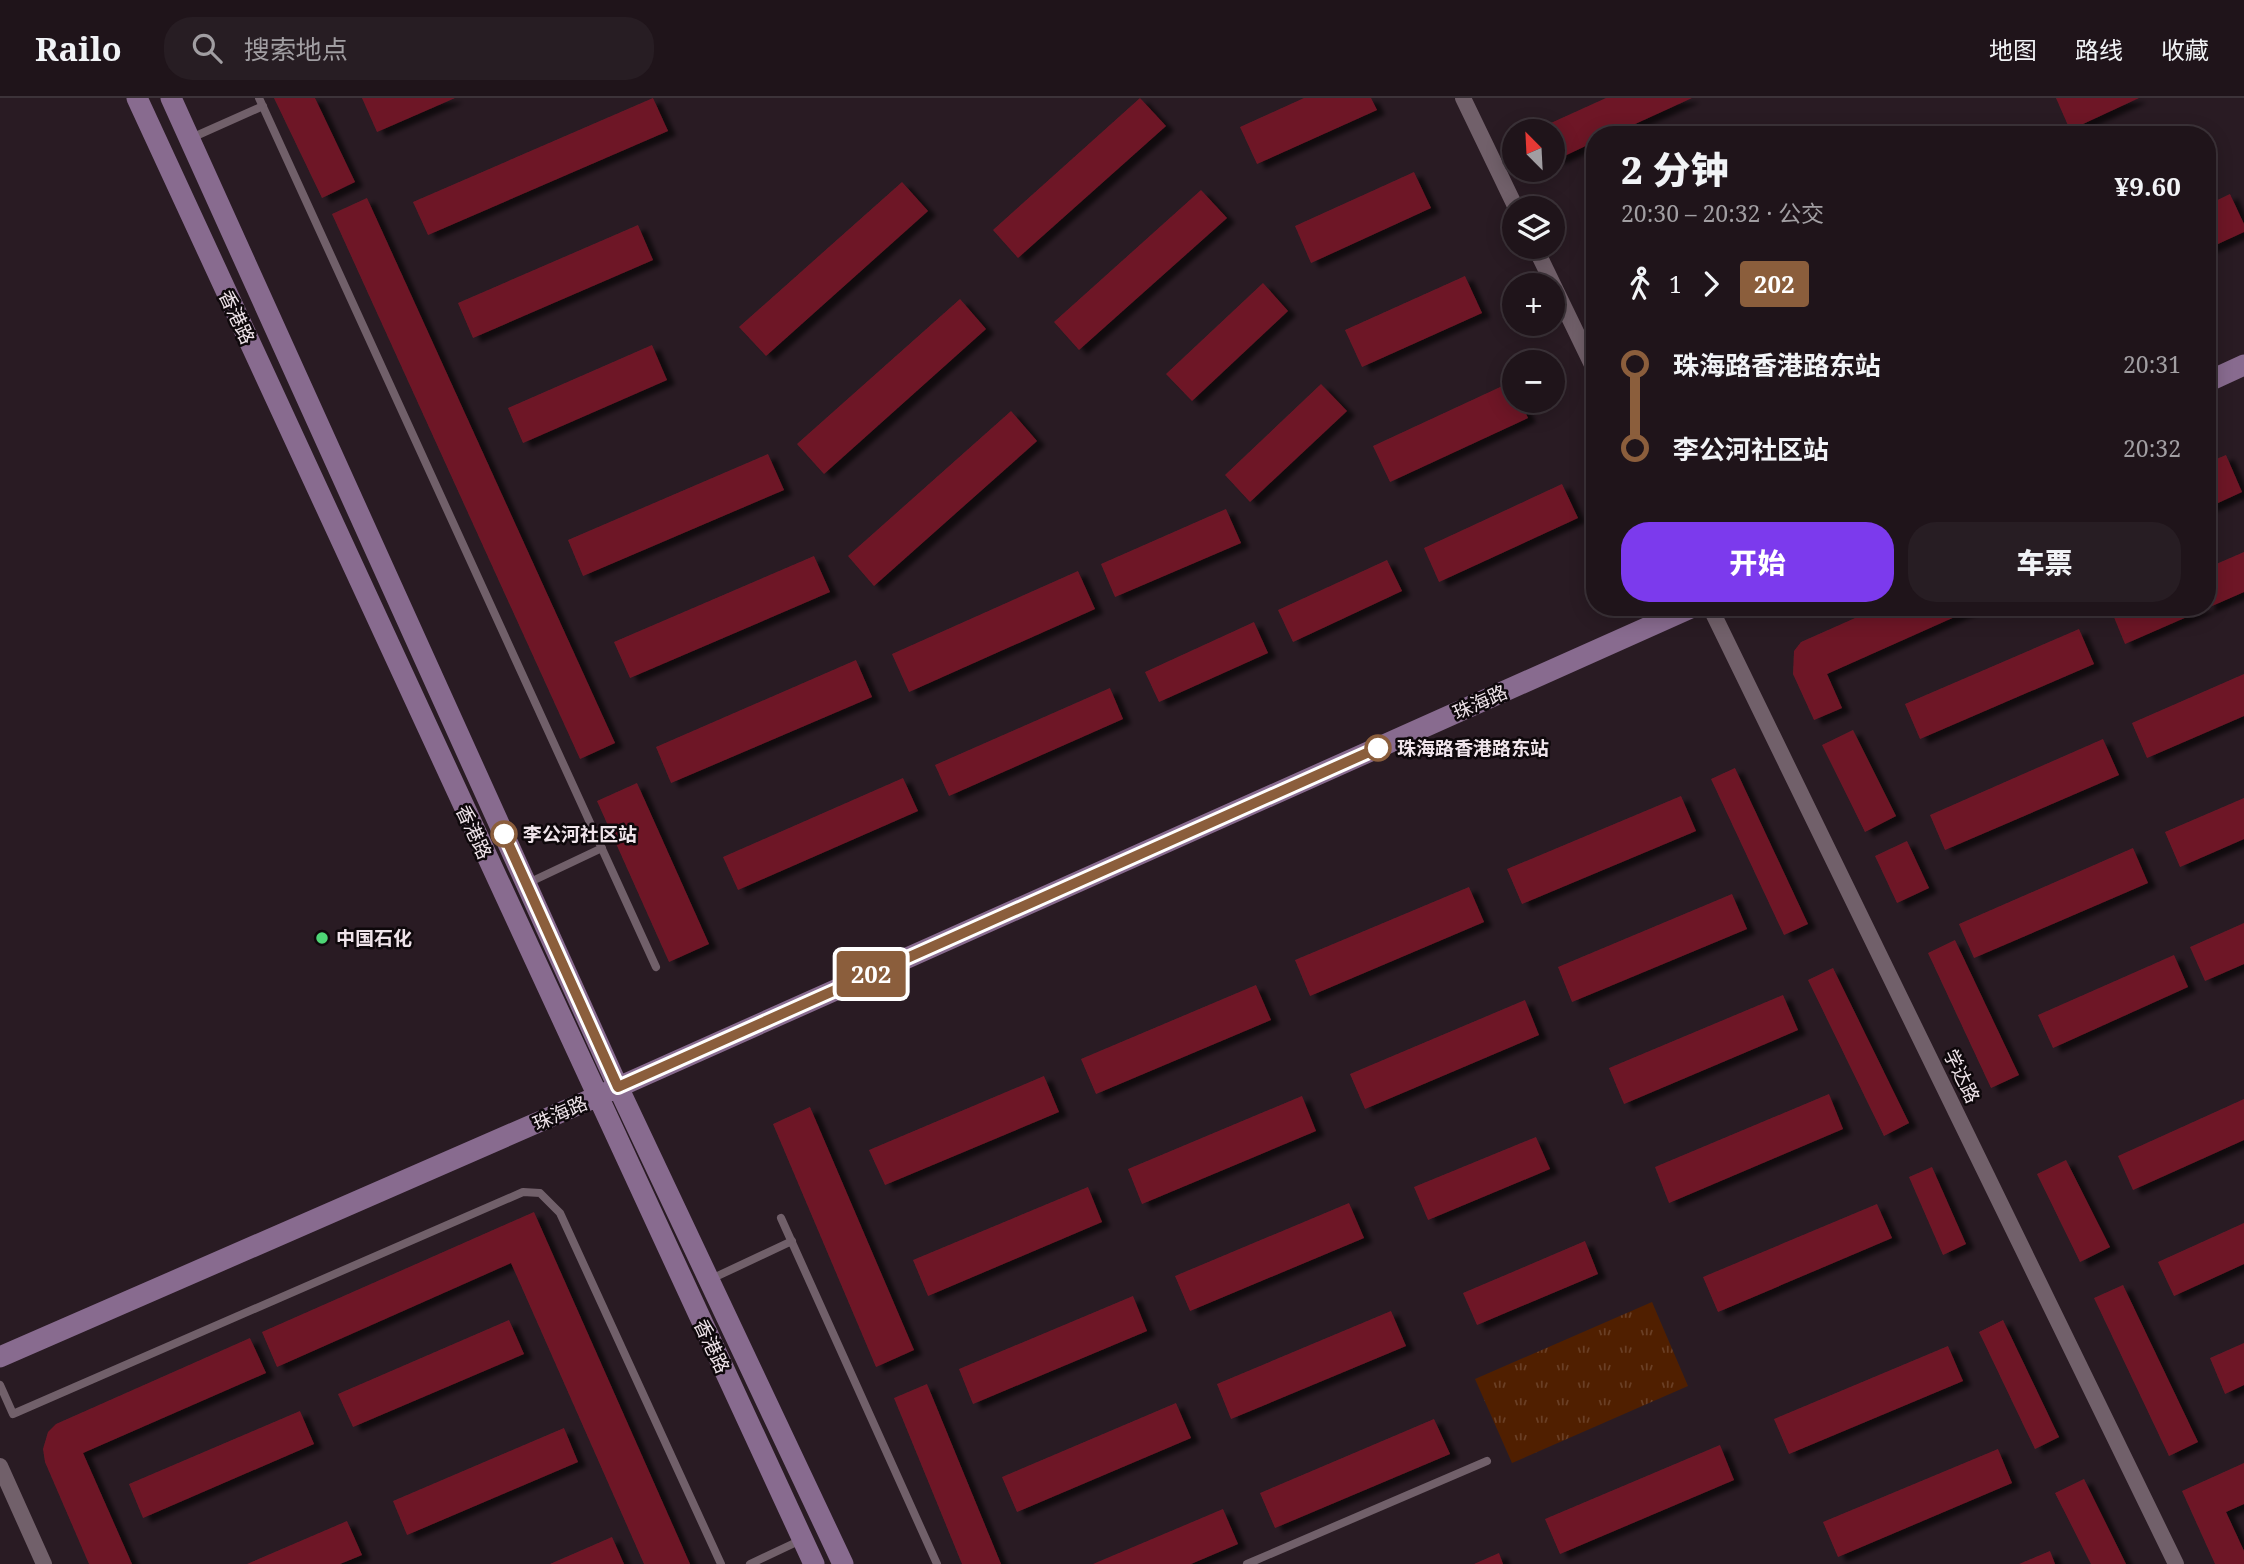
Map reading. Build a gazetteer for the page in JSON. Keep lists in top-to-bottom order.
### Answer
{
  "streets": {
    "main road": ["香港路", "珠海路"],
    "street": ["学达路"]
  },
  "crossings": [
    ["香港路", "珠海路"]
  ],
  "places": ["珠海路香港路东站", "李公河社区站", "中国石化"],
  "lines": ["bus line 202"],
  "north": "top left",
  "page": {
    "header": "Railo",
    "search": "搜索地点",
    "nav": ["地图", "路线", "收藏"],
    "on_map": "202",
    "map_buttons": ["+", "−"],
    "heading": ["2 分钟", "20:30 – 20:32 · 公交", "¥9.60"],
    "legs": ["1", "202"],
    "list": [
      {
        "name": "珠海路香港路东站",
        "value": "20:31"
      },
      {
        "name": "李公河社区站",
        "value": "20:32"
      }
    ],
    "buttons": ["开始", "车票"]
  }
}
